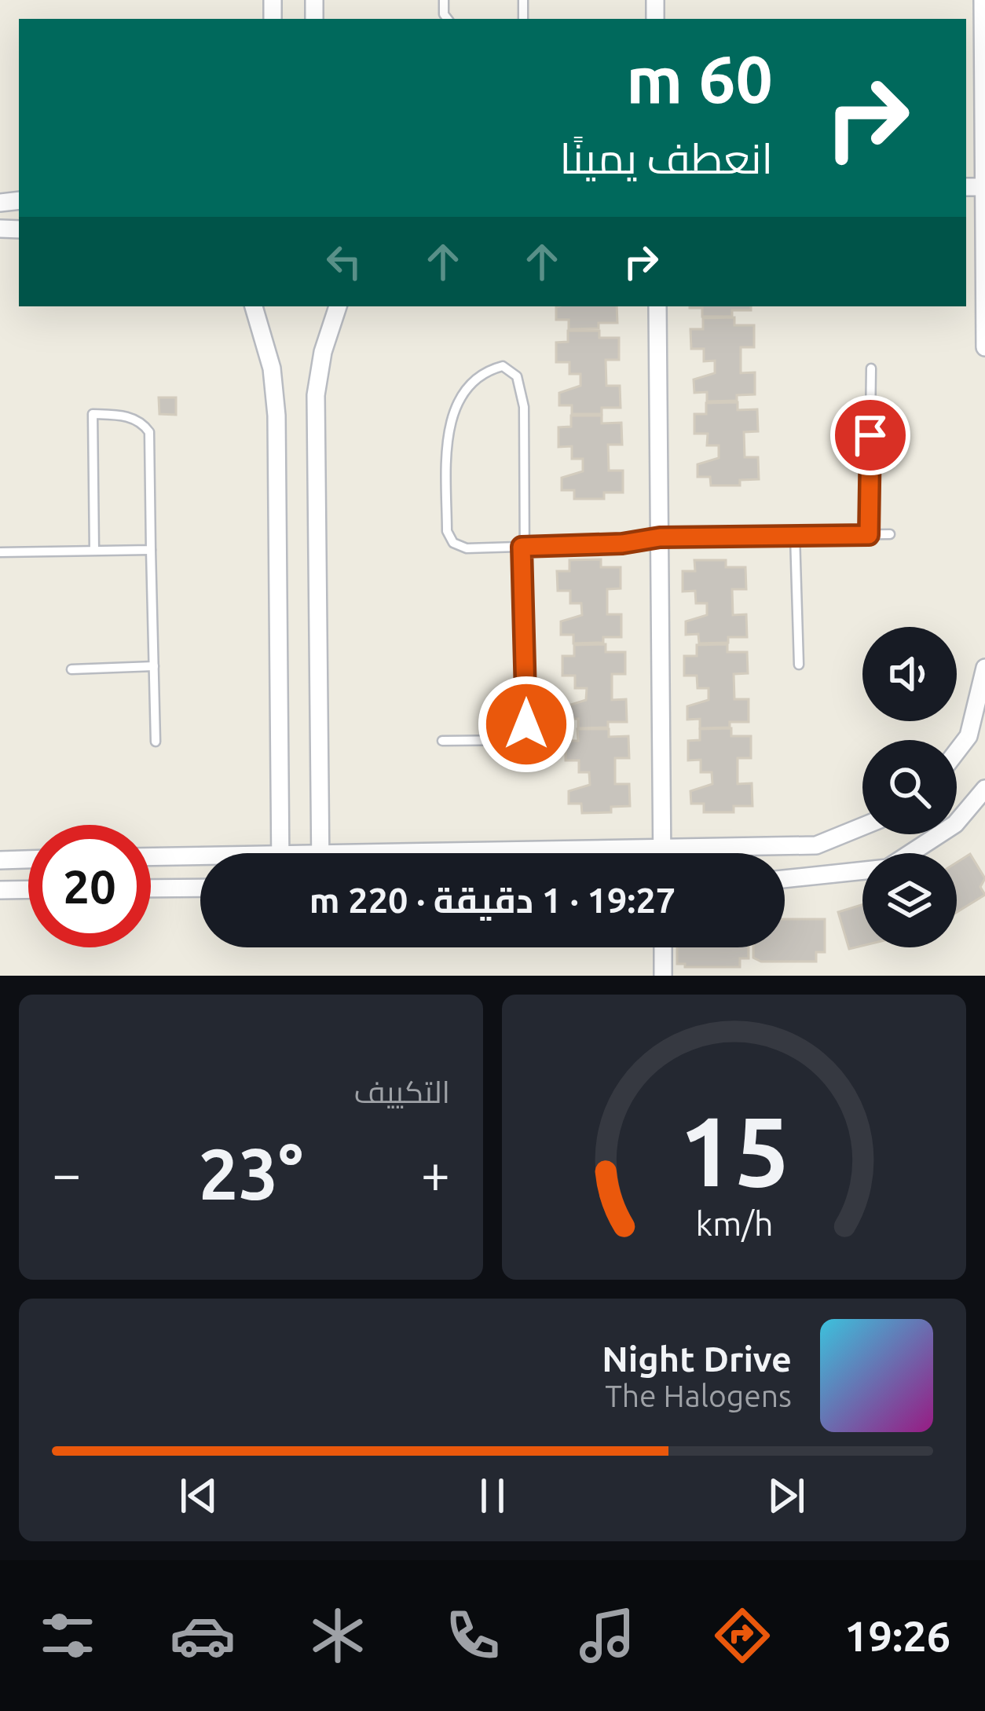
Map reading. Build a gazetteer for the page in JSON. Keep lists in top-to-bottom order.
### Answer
{
  "page": {
    "turn": ["60 m", "انعطف يمينًا"],
    "limit": "20",
    "trip": "19:27 · 1 دقيقة · 220 m",
    "tile": "التكييف",
    "heat": ["−", "23°", "+"],
    "song": ["Night Drive", "The Halogens"],
    "tabs": "19:26",
    "gauge": ["15", "km/h"]
  }
}
